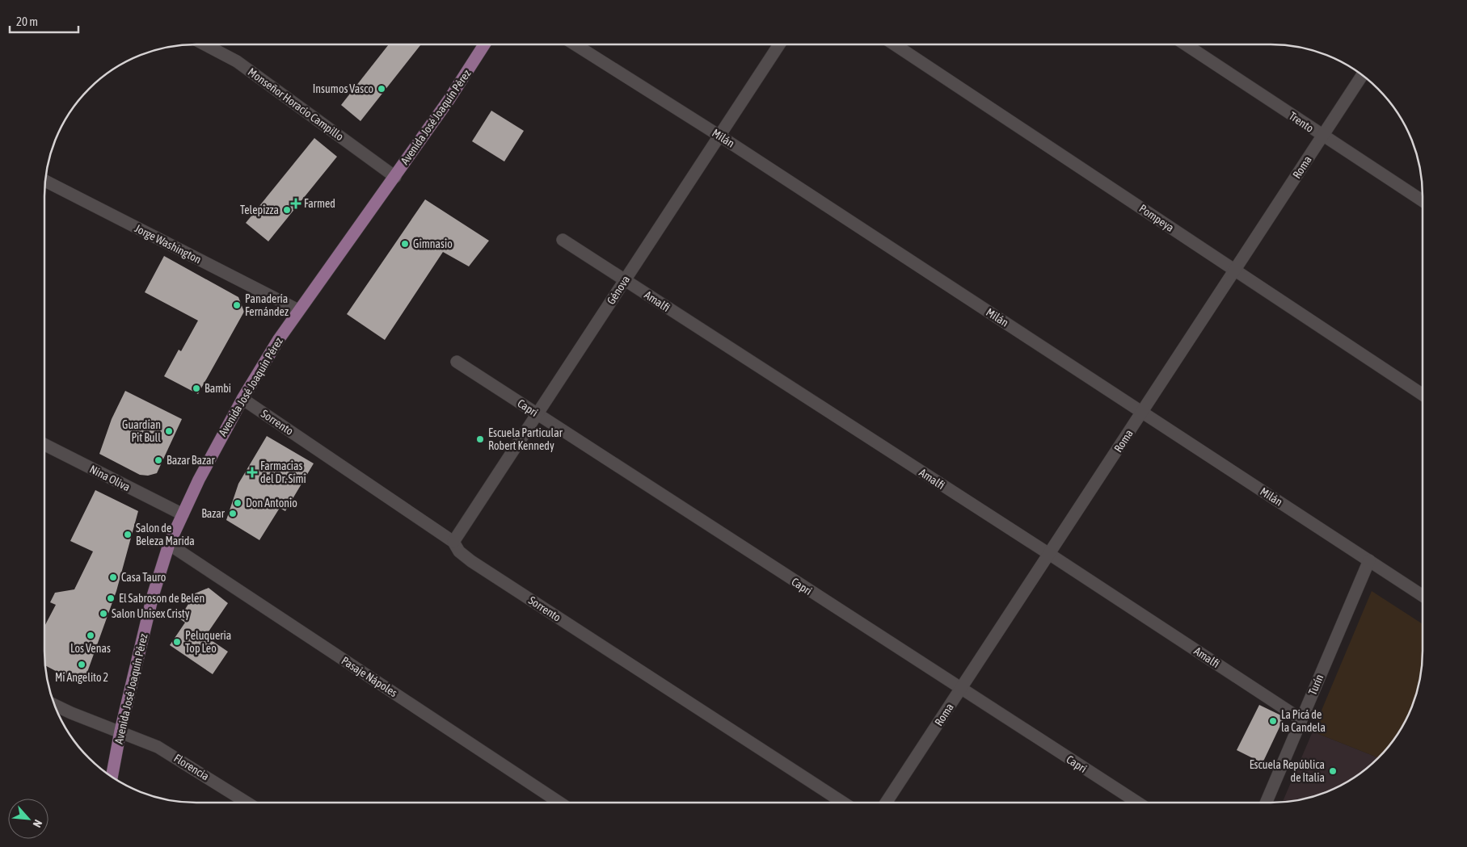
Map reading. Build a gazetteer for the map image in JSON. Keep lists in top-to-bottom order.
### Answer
{
  "streets": {
    "main road": ["Avenida José Joaquín Pérez"],
    "street": [
      "Monseñor Horacio Campillo",
      "Trento",
      "Milán",
      "Roma",
      "Pompeya",
      "Jorge Washington",
      "Génova",
      "Amalfi",
      "Capri",
      "Sorrento",
      "Nina Oliva",
      "Pasaje Nápoles",
      "Turín",
      "Florencia"
    ]
  },
  "crossings": [
    ["Monseñor Horacio Campillo", "Avenida José Joaquín Pérez"],
    ["Avenida José Joaquín Pérez", "Jorge Washington"],
    ["Avenida José Joaquín Pérez", "Sorrento"],
    ["Avenida José Joaquín Pérez", "Nina Oliva"],
    ["Avenida José Joaquín Pérez", "Pasaje Nápoles"],
    ["Avenida José Joaquín Pérez", "Florencia"],
    ["Trento", "Roma"],
    ["Milán", "Roma"],
    ["Milán", "Génova"],
    ["Milán", "Turín"],
    ["Roma", "Pompeya"],
    ["Roma", "Amalfi"],
    ["Roma", "Capri"],
    ["Génova", "Amalfi"],
    ["Génova", "Capri"],
    ["Génova", "Sorrento"],
    ["Amalfi", "Turín"]
  ],
  "places": {
    "other": [
      "Insumos Vasco",
      "Telepizza",
      "Gimnasio",
      "Panadería Fernández",
      "Bambi",
      "Guardian Pit Bull",
      "Escuela Particular Robert Kennedy",
      "Bazar Bazar",
      "Don Antonio",
      "Bazar",
      "Salon de Beleza Marida",
      "Casa Tauro",
      "El Sabroson de Belen",
      "Salon Unisex Cristy",
      "Los Venas",
      "Peluqueria Top Leo",
      "Mi Angelito 2",
      "La Picá de la Candela",
      "Escuela República de Italia"
    ],
    "health": ["Farmed", "Farmacias del Dr. Simi"]
  },
  "scale_bar": "20 m",
  "north": "bottom right"
}
